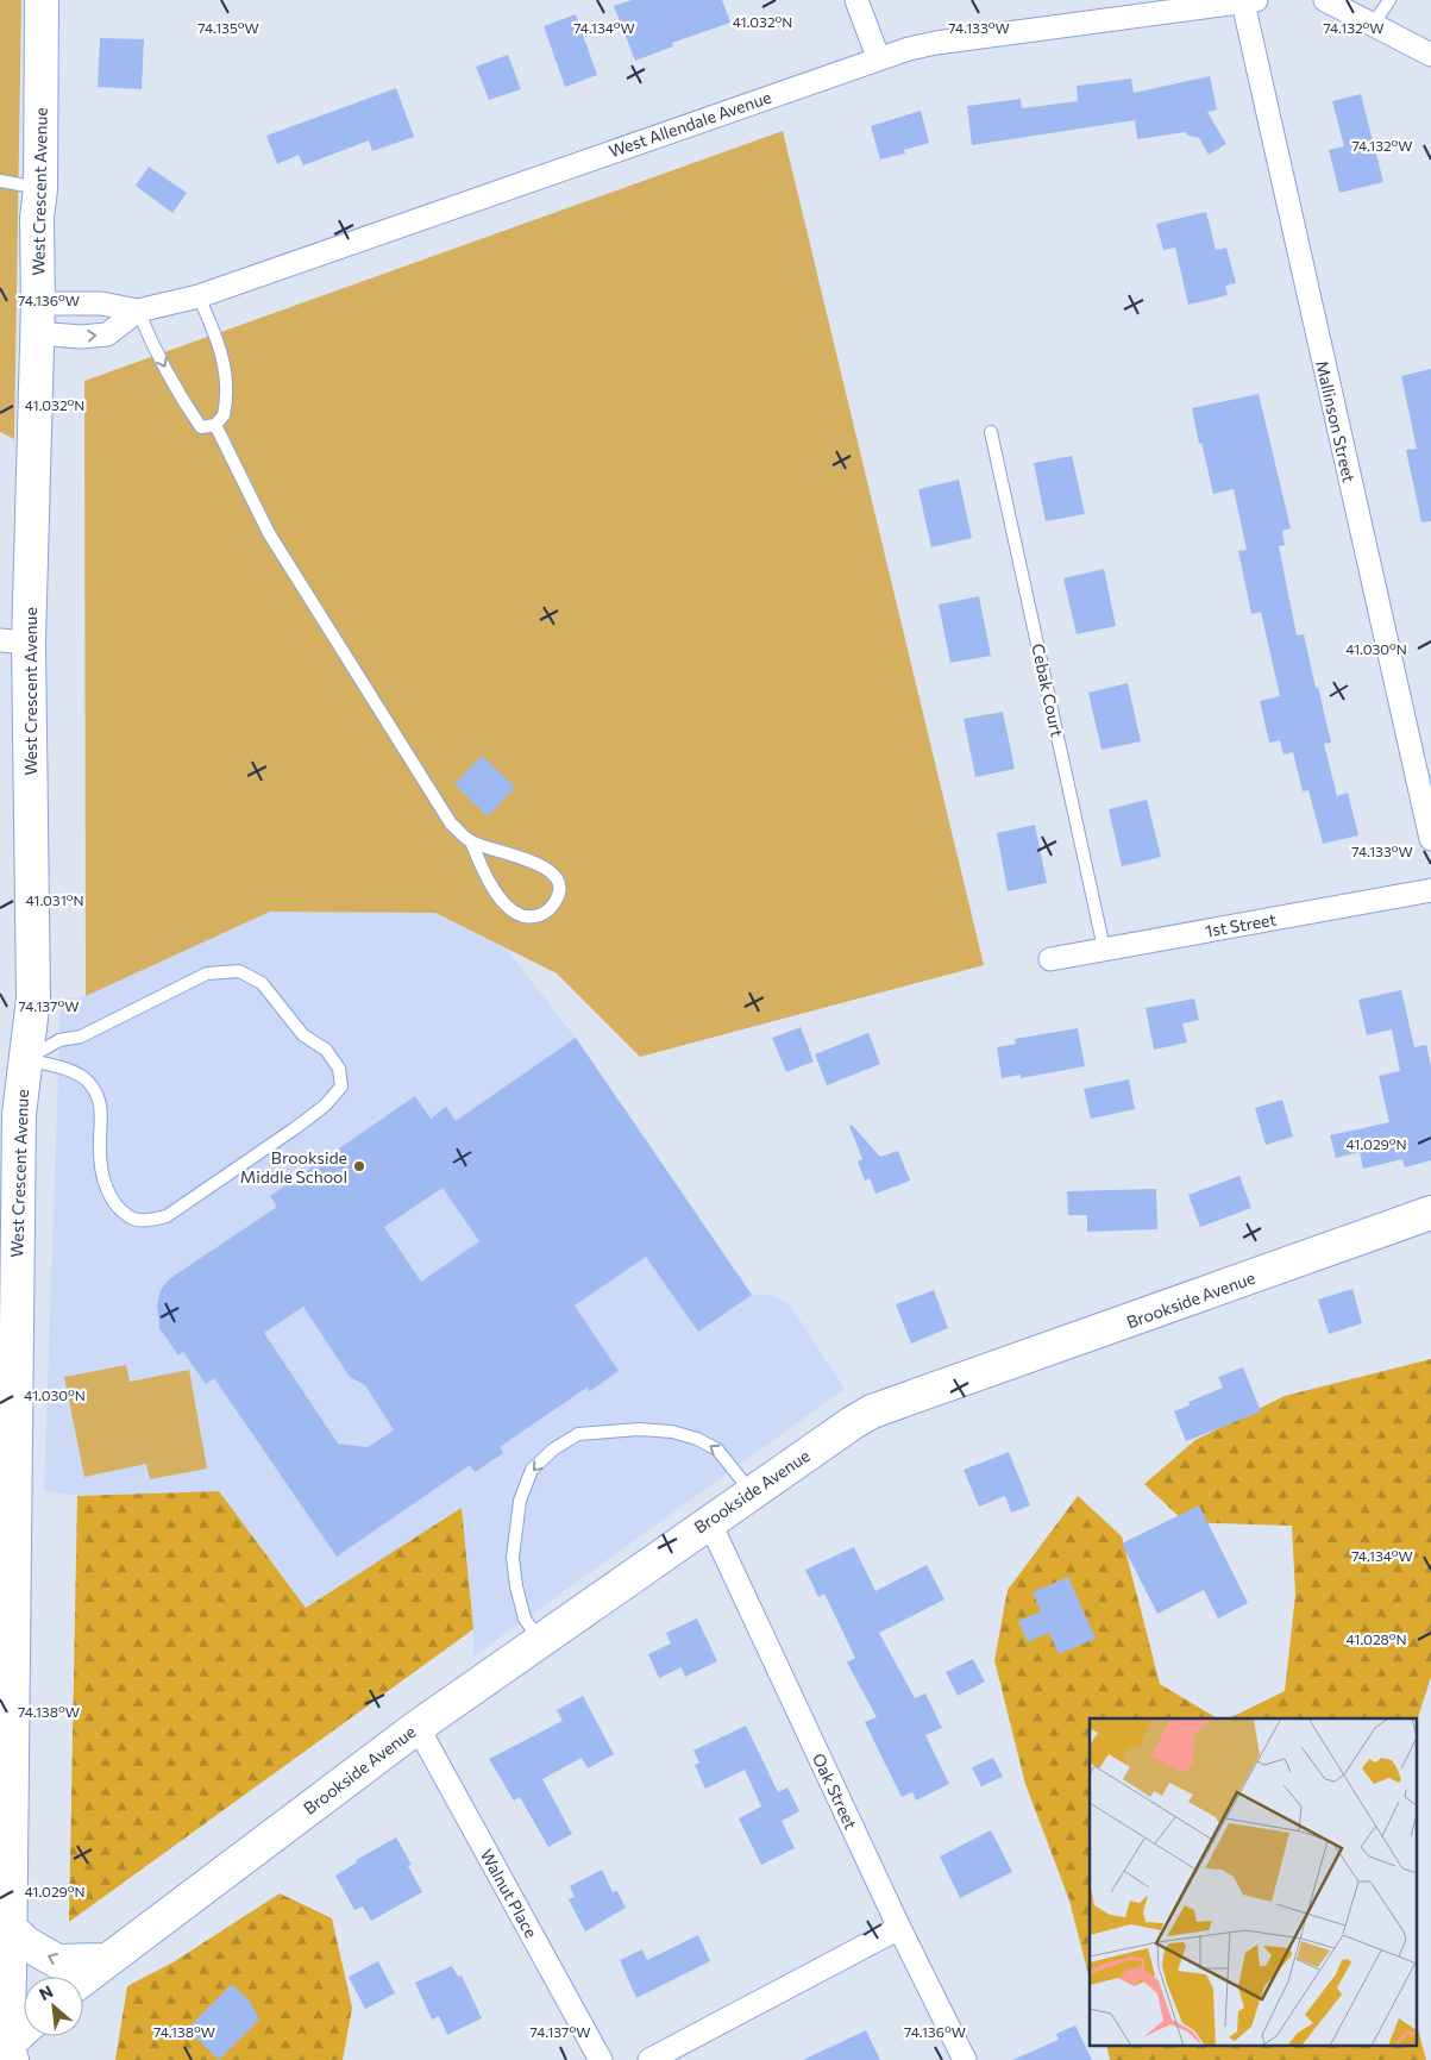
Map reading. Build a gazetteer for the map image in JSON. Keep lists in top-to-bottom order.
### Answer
{
  "streets": {
    "main road": ["West Crescent Avenue", "Brookside Avenue"],
    "street": [
      "West Allendale Avenue",
      "Mallinson Street",
      "1st Street",
      "Oak Street",
      "Walnut Place"
    ],
    "lane": ["Cebak Court"]
  },
  "crossings": [
    ["West Allendale Avenue", "West Crescent Avenue"],
    ["West Allendale Avenue", "Mallinson Street"],
    ["Cebak Court", "1st Street"],
    ["Brookside Avenue", "Oak Street"],
    ["Brookside Avenue", "Walnut Place"]
  ],
  "places": ["Brookside Middle School"],
  "north": "top left",
  "coordinates": [
    "41.032°N",
    "74.135°W",
    "74.134°W",
    "74.133°W",
    "74.132°W",
    "74.136°W",
    "41.030°N",
    "41.031°N",
    "74.137°W",
    "41.029°N",
    "41.028°N",
    "74.138°W"
  ]
}
